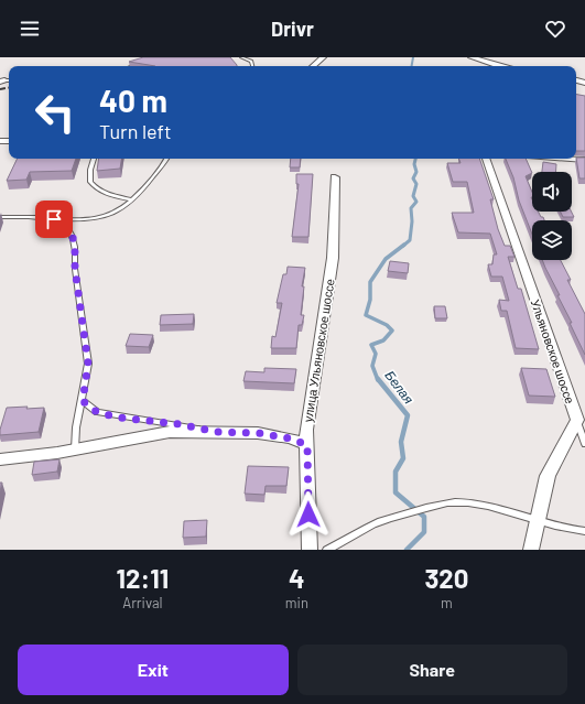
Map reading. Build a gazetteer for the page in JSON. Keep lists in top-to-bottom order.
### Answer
{
  "streets": {
    "street": ["улица Ульяновское шоссе", "Ульяновское шоссе"]
  },
  "water": ["Белая"],
  "page": {
    "header": "Drivr",
    "turn": ["40 m", "Turn left"],
    "eta": [
      "12:11",
      "Arrival",
      "4",
      "min",
      "320",
      "m"
    ],
    "buttons": ["Exit", "Share"]
  }
}
